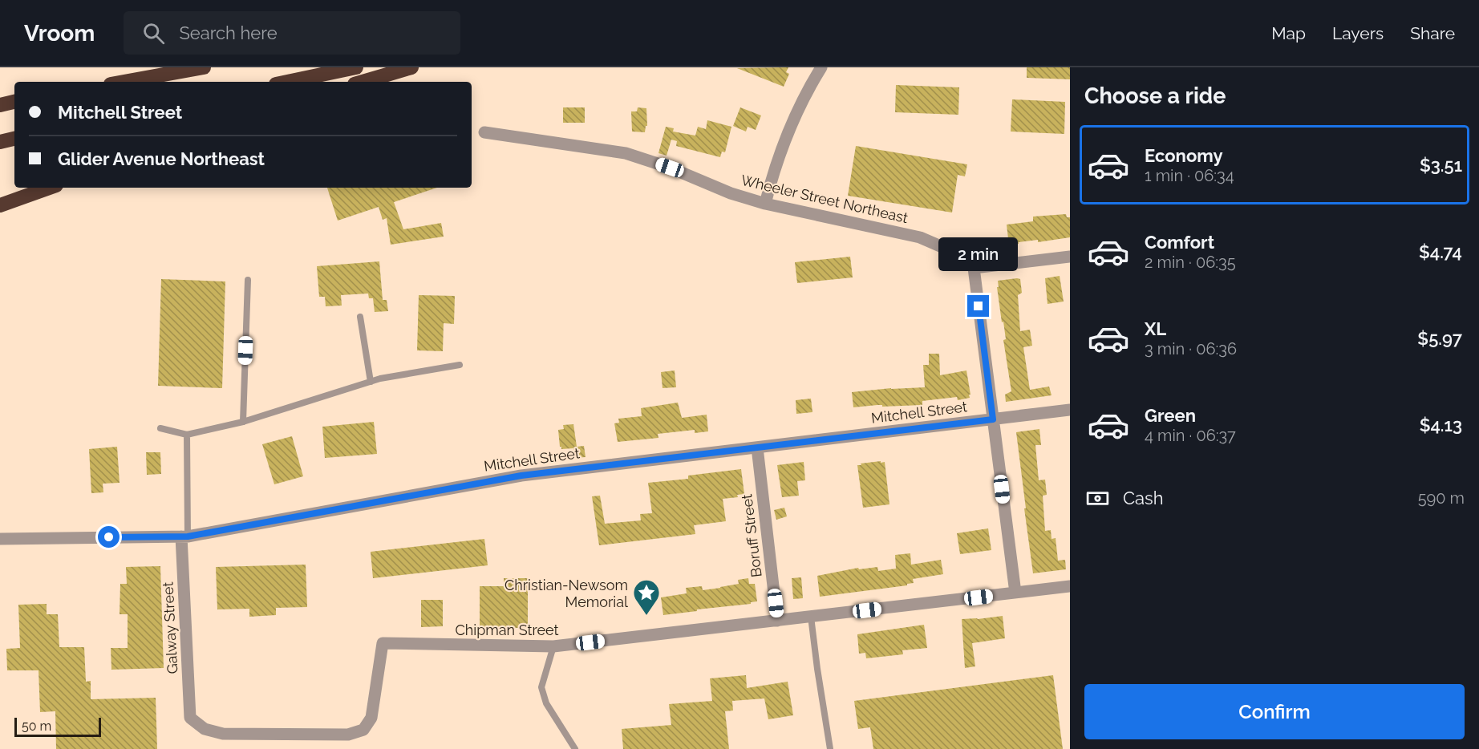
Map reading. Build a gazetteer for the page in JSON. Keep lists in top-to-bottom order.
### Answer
{
  "streets": {
    "street": [
      "Wheeler Street Northeast",
      "Mitchell Street",
      "Boruff Street",
      "Galway Street",
      "Chipman Street"
    ]
  },
  "crossings": [
    ["Mitchell Street", "Boruff Street"],
    ["Mitchell Street", "Galway Street"],
    ["Boruff Street", "Chipman Street"],
    ["Galway Street", "Chipman Street"]
  ],
  "places": {
    "place": ["Christian-Newsom Memorial"]
  },
  "scale_bar": "50 m",
  "page": {
    "header": "Vroom",
    "search": "Search here",
    "nav": ["Map", "Layers", "Share"],
    "heading": "Choose a ride",
    "banner": ["Mitchell Street", "Glider Avenue Northeast"],
    "list": [
      {
        "name": "Economy",
        "note": "1 min · 06:34",
        "value": "$3.51"
      },
      {
        "name": "Comfort",
        "note": "2 min · 06:35",
        "value": "$4.74"
      },
      {
        "name": "XL",
        "note": "3 min · 06:36",
        "value": "$5.97"
      },
      {
        "name": "Green",
        "note": "4 min · 06:37",
        "value": "$4.13"
      }
    ],
    "bubble": "2 min",
    "pay": ["Cash", "590 m"],
    "buttons": "Confirm",
    "scale": "50 m"
  }
}
